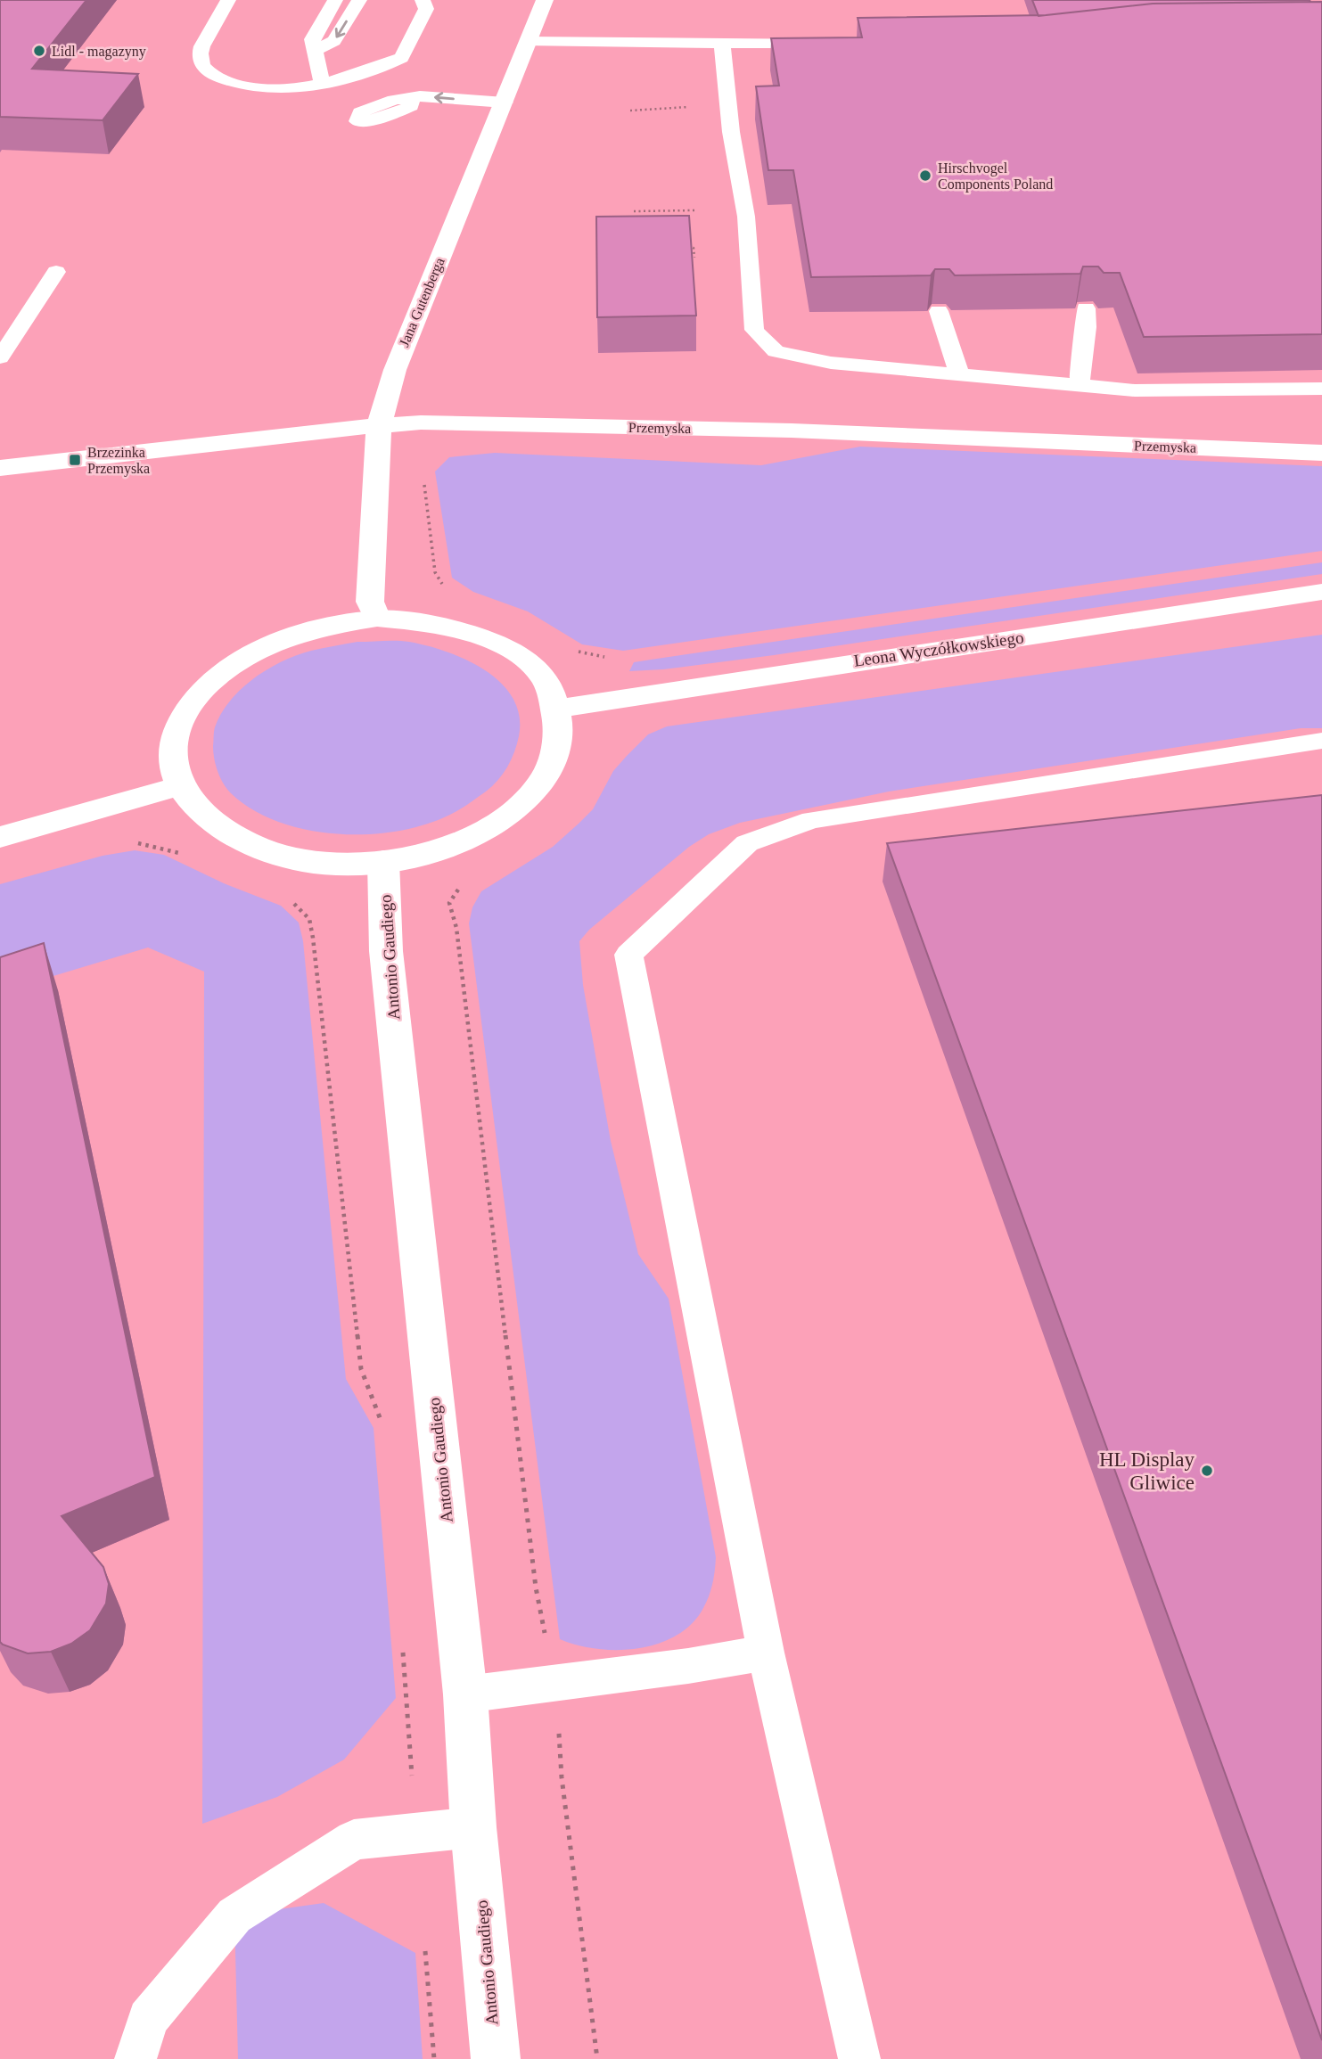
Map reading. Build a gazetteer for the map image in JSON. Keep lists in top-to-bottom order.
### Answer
{
  "streets": {
    "street": [
      "Jana Gutenberga",
      "Przemyska",
      "Leona Wyczółkowskiego",
      "Antonio Gaudiego"
    ]
  },
  "crossings": [
    ["Jana Gutenberga", "Przemyska"]
  ],
  "places": {
    "other": ["Lidl - magazyny", "Hirschvogel Components Poland", "HL Display Gliwice"],
    "transit": ["Brzezinka Przemyska"]
  }
}
